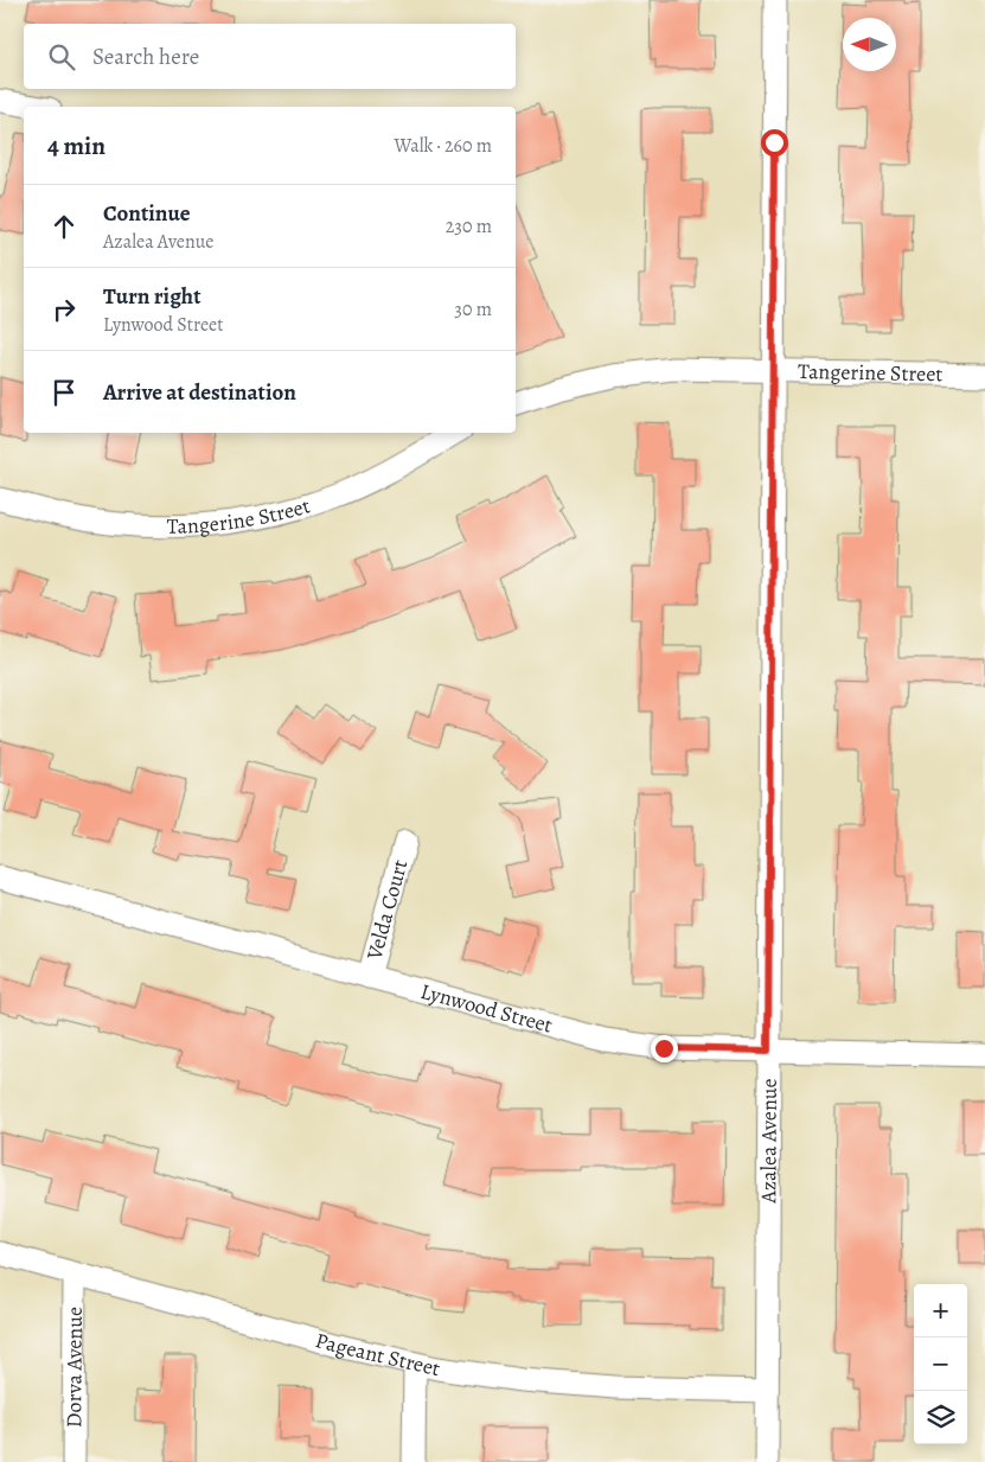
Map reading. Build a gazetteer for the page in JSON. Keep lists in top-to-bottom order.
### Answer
{
  "streets": {
    "street": [
      "Tangerine Street",
      "Velda Court",
      "Lynwood Street",
      "Azalea Avenue",
      "Pageant Street",
      "Dorva Avenue"
    ]
  },
  "crossings": [
    ["Tangerine Street", "Azalea Avenue"],
    ["Velda Court", "Lynwood Street"],
    ["Lynwood Street", "Azalea Avenue"],
    ["Azalea Avenue", "Pageant Street"],
    ["Pageant Street", "Dorva Avenue"]
  ],
  "north": "left",
  "page": {
    "search": "Search here",
    "heading": ["4 min", "Walk · 260 m"],
    "list": [
      ["Continue", "Azalea Avenue", "230 m"],
      ["Turn right", "Lynwood Street", "30 m"],
      "Arrive at destination"
    ],
    "map_buttons": ["+", "−"]
  }
}
